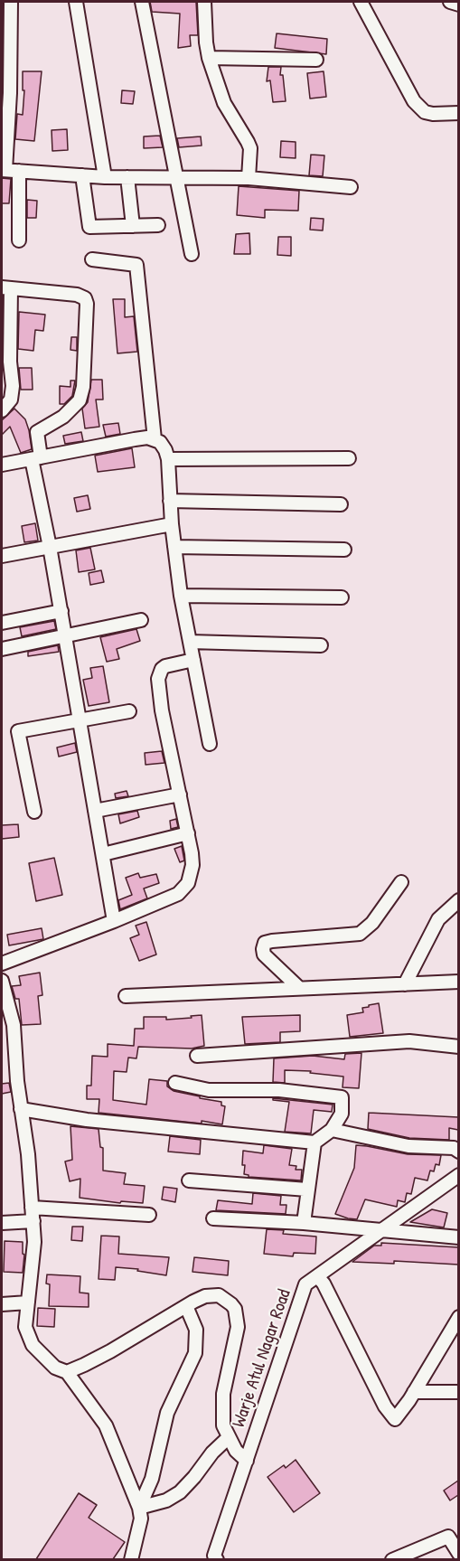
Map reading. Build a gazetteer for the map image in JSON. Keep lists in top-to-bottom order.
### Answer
{
  "streets": {
    "street": ["Warje Atul Nagar Road"]
  }
}
